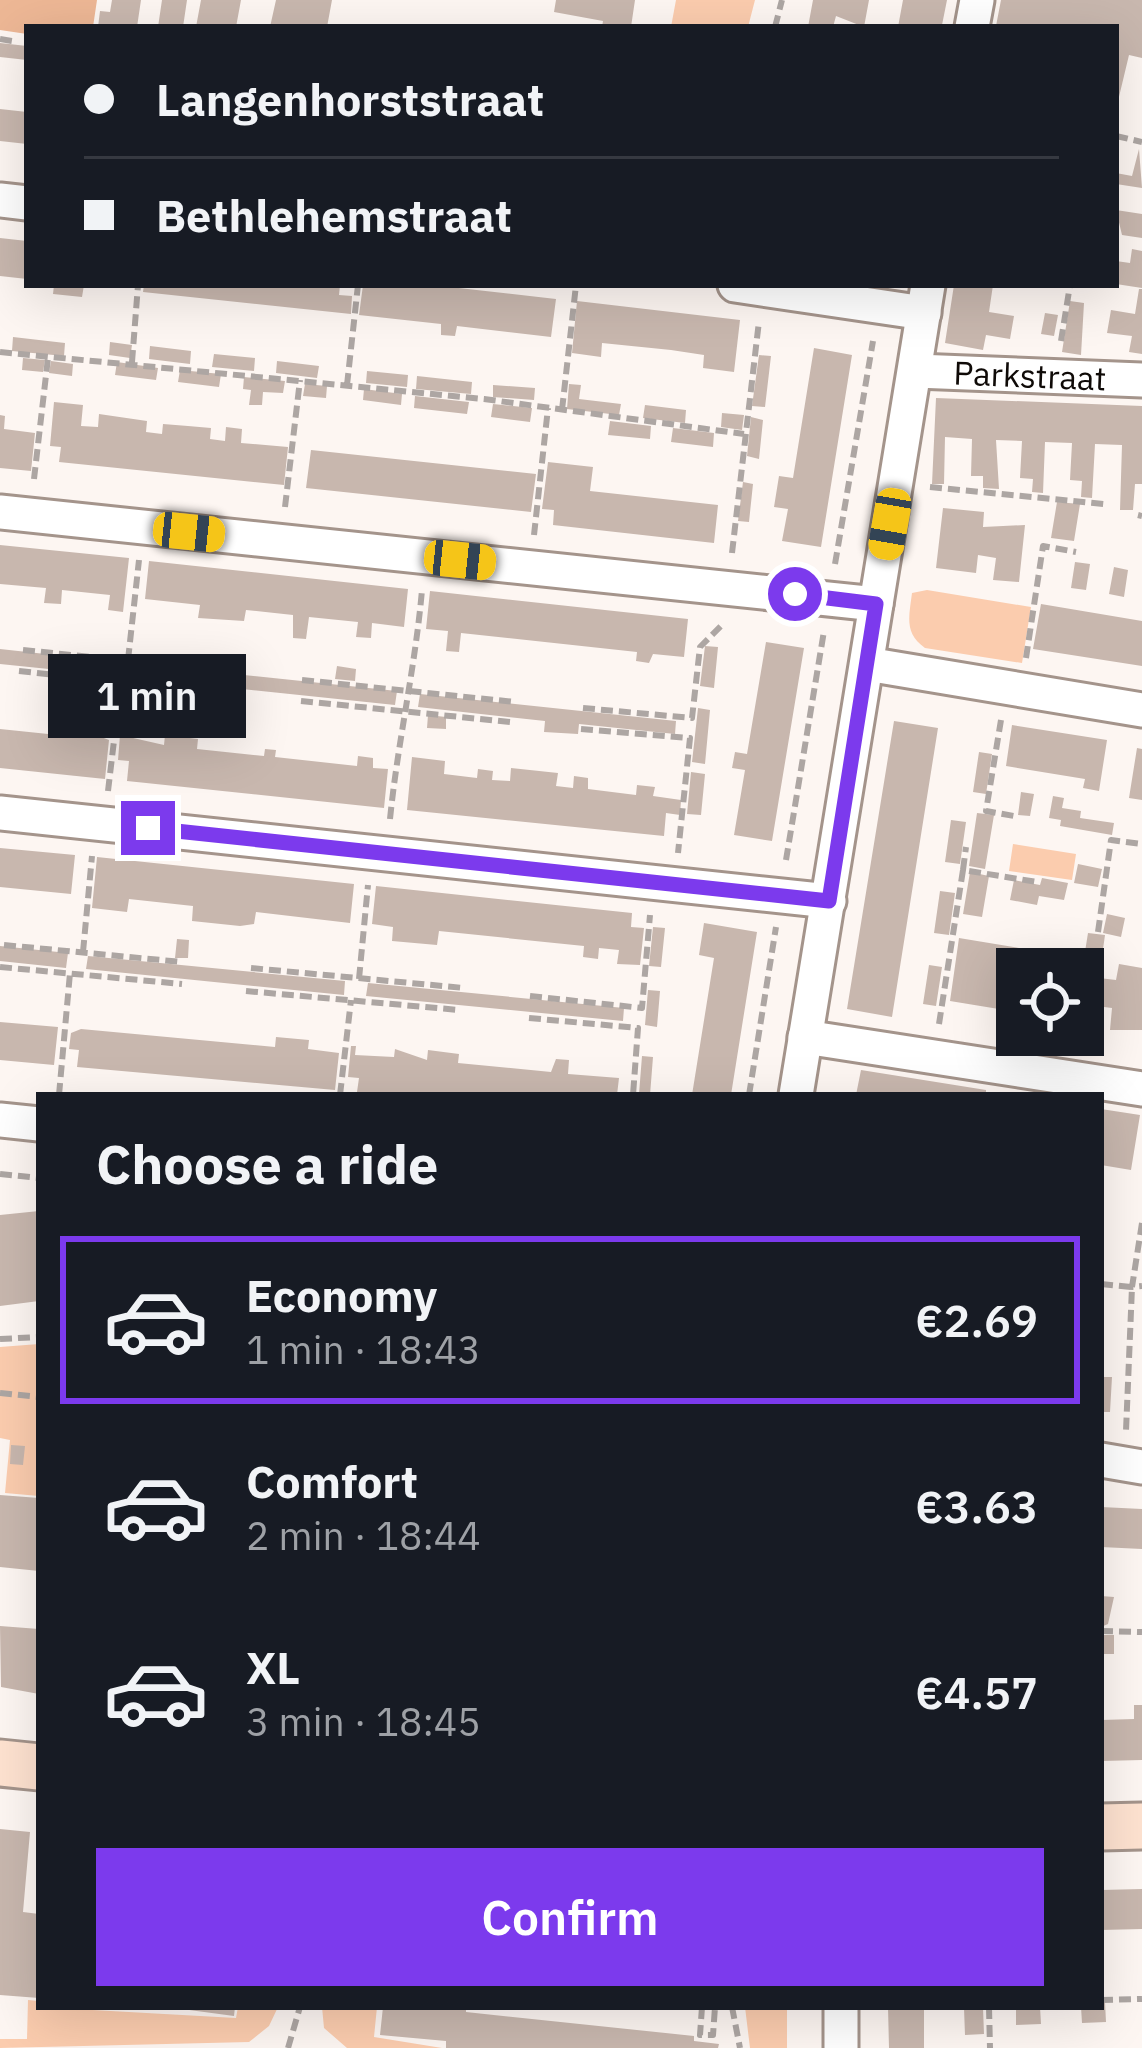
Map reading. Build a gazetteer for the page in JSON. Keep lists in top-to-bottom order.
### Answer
{
  "streets": {
    "street": ["Parkstraat"]
  },
  "page": {
    "banner": ["Langenhorststraat", "Bethlehemstraat"],
    "bubble": "1 min",
    "heading": "Choose a ride",
    "list": [
      {
        "name": "Economy",
        "note": "1 min · 18:43",
        "value": "€2.69"
      },
      {
        "name": "Comfort",
        "note": "2 min · 18:44",
        "value": "€3.63"
      },
      {
        "name": "XL",
        "note": "3 min · 18:45",
        "value": "€4.57"
      }
    ],
    "buttons": "Confirm"
  }
}
